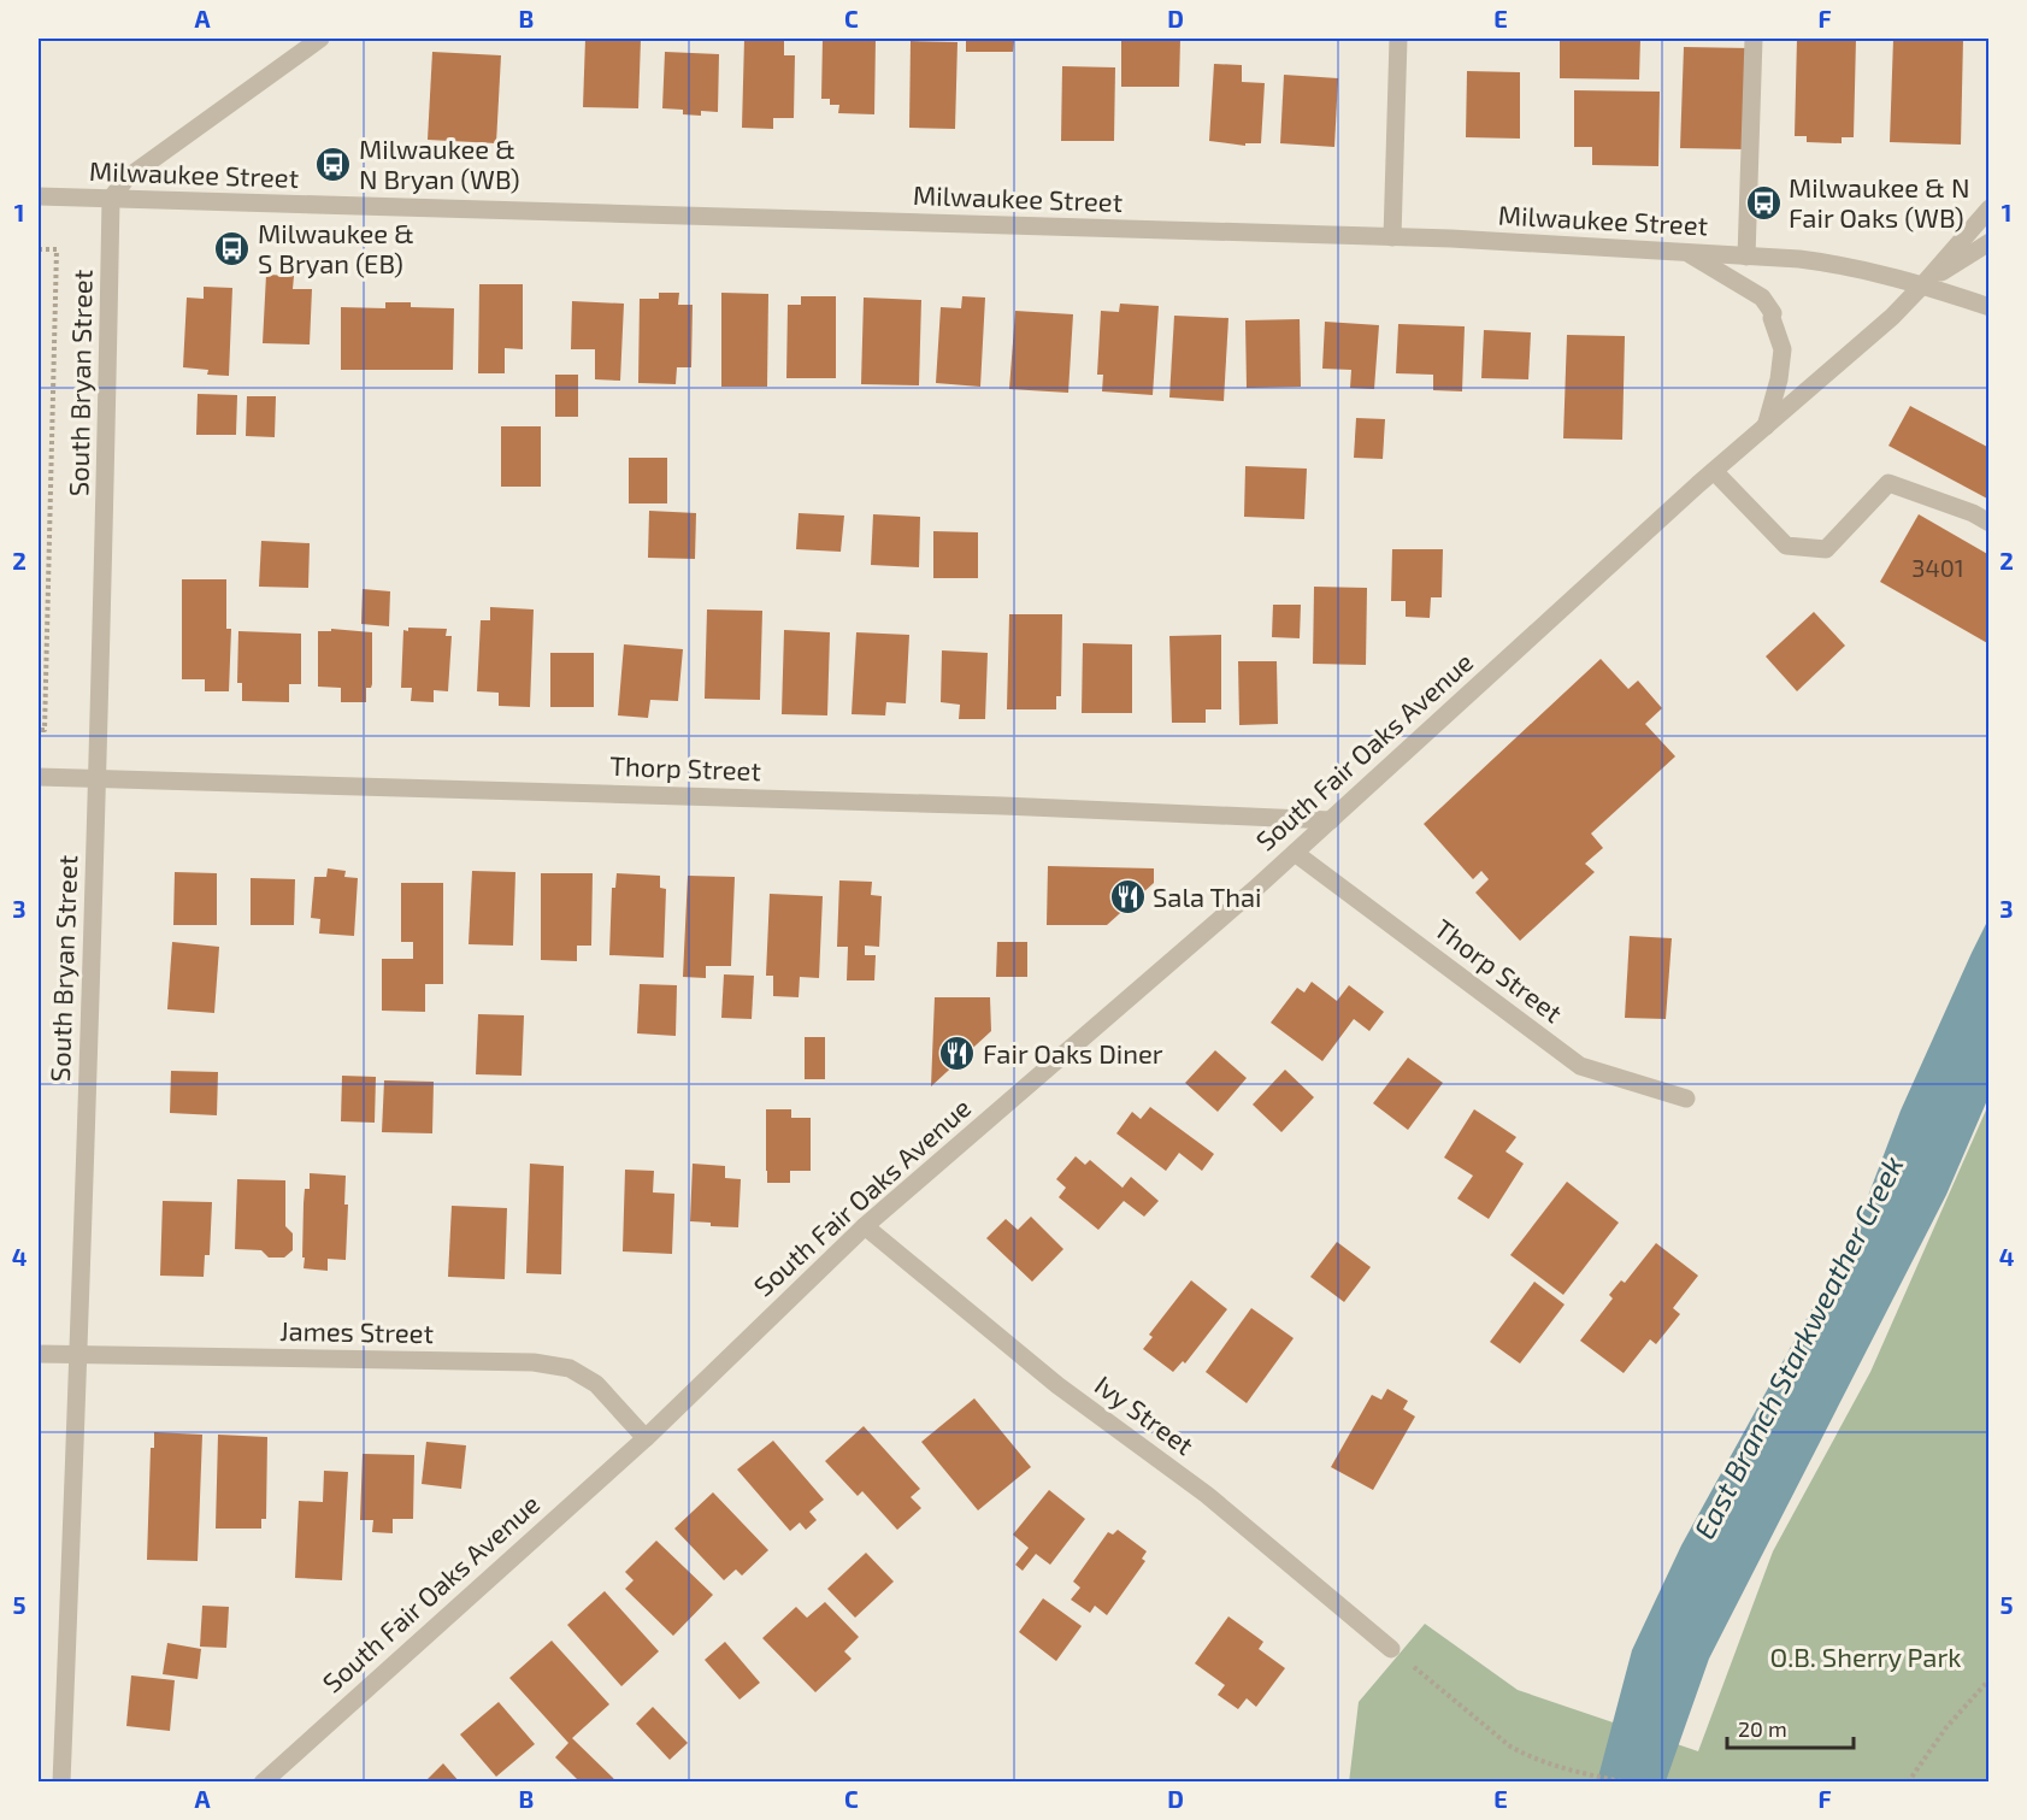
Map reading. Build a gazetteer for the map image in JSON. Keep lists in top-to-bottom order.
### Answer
{
  "streets": {
    "street": [
      "Milwaukee Street",
      "South Bryan Street",
      "South Fair Oaks Avenue",
      "Thorp Street",
      "James Street",
      "Ivy Street"
    ]
  },
  "crossings": [
    ["Milwaukee Street", "South Bryan Street"],
    ["Milwaukee Street", "South Fair Oaks Avenue"],
    ["South Bryan Street", "Thorp Street"],
    ["South Bryan Street", "James Street"],
    ["South Fair Oaks Avenue", "Thorp Street"],
    ["South Fair Oaks Avenue", "James Street"],
    ["South Fair Oaks Avenue", "Ivy Street"]
  ],
  "water": ["East Branch Starkweather Creek"],
  "parks": ["O.B. Sherry Park"],
  "places": {
    "bus stop": ["Milwaukee & N Bryan (WB)", "Milwaukee & N Fair Oaks (WB)", "Milwaukee & S Bryan (EB)"],
    "restaurant": ["Sala Thai", "Fair Oaks Diner"]
  },
  "house_numbers": ["3401"],
  "scale_bar": "20 m",
  "grid": {
    "columns": [
      "A",
      "B",
      "C",
      "D",
      "E",
      "F"
    ],
    "rows": [
      "1",
      "2",
      "3",
      "4",
      "5"
    ]
  }
}
